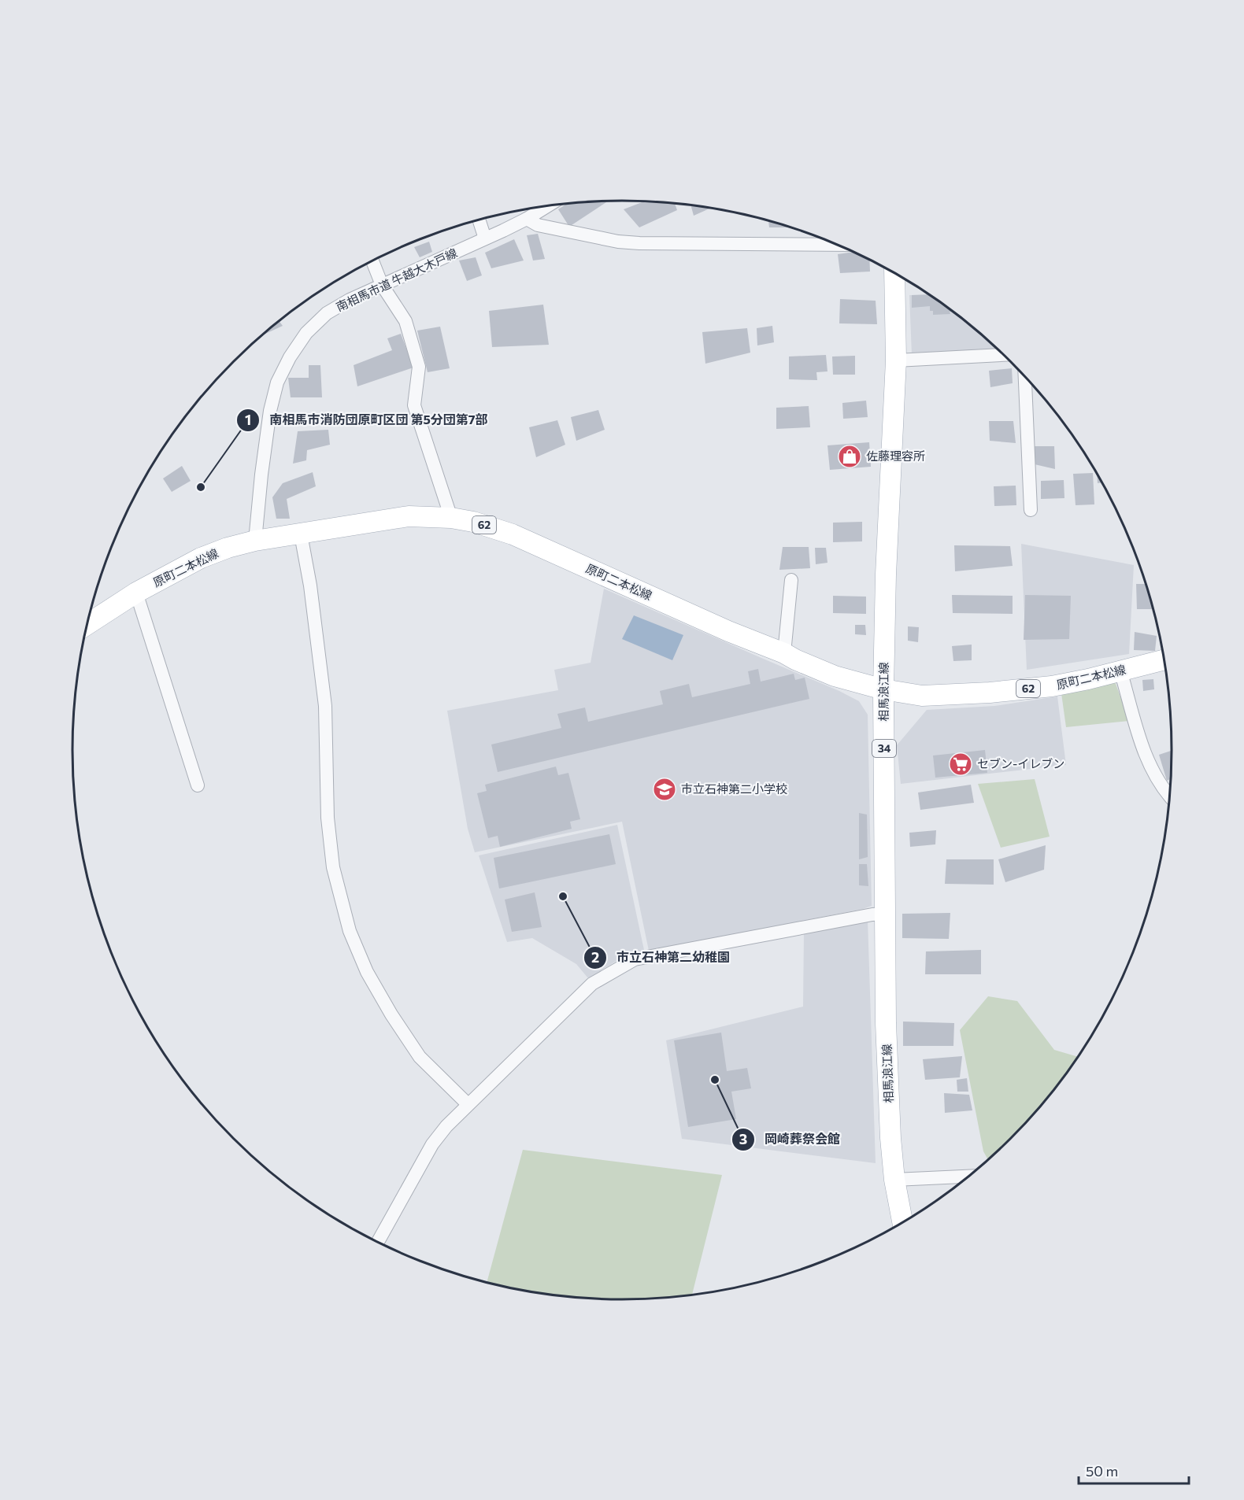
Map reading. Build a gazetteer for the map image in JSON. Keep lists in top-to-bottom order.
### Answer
{
  "streets": {
    "main road": [
      "62",
      "原町二本松線",
      "相馬浪江線",
      "34"
    ],
    "street": ["南相馬市道 牛越大木戸線"]
  },
  "crossings": [
    ["南相馬市道 牛越大木戸線", "原町二本松線"],
    ["原町二本松線", "相馬浪江線"]
  ],
  "places": {
    "shop": ["佐藤理容所"],
    "other": ["南相馬市消防団原町区団 第5分団第7部", "市立石神第二幼稚園", "岡崎葬祭会館"],
    "supermarket": ["セブン-イレブン"],
    "school or university": ["市立石神第二小学校"]
  },
  "scale_bar": "50 m"
}
